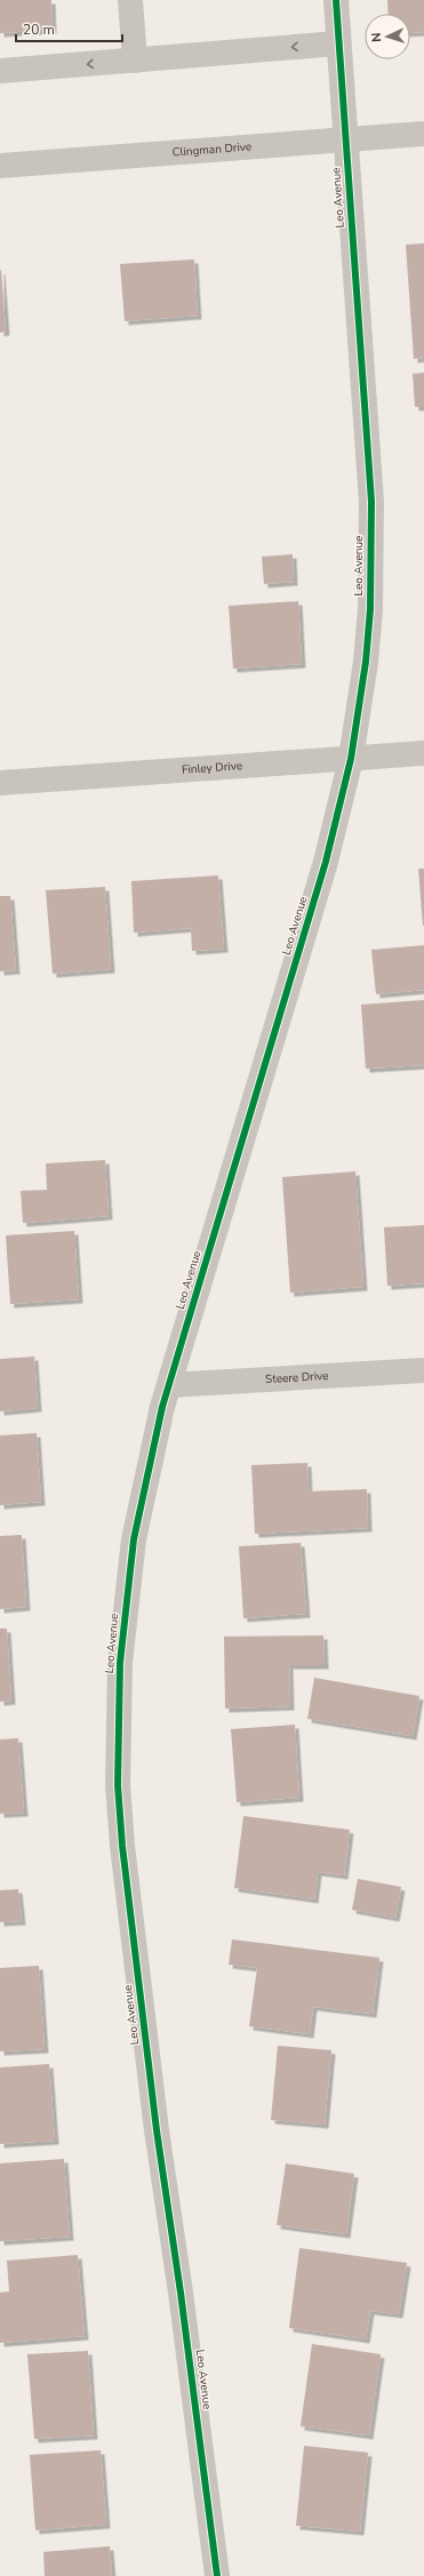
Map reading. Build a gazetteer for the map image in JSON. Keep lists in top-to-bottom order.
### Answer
{
  "streets": {
    "street": [
      "Clingman Drive",
      "Leo Avenue",
      "Finley Drive",
      "Steere Drive"
    ]
  },
  "crossings": [
    ["Clingman Drive", "Leo Avenue"],
    ["Leo Avenue", "Finley Drive"],
    ["Leo Avenue", "Steere Drive"]
  ],
  "scale_bar": "20 m",
  "north": "left"
}
